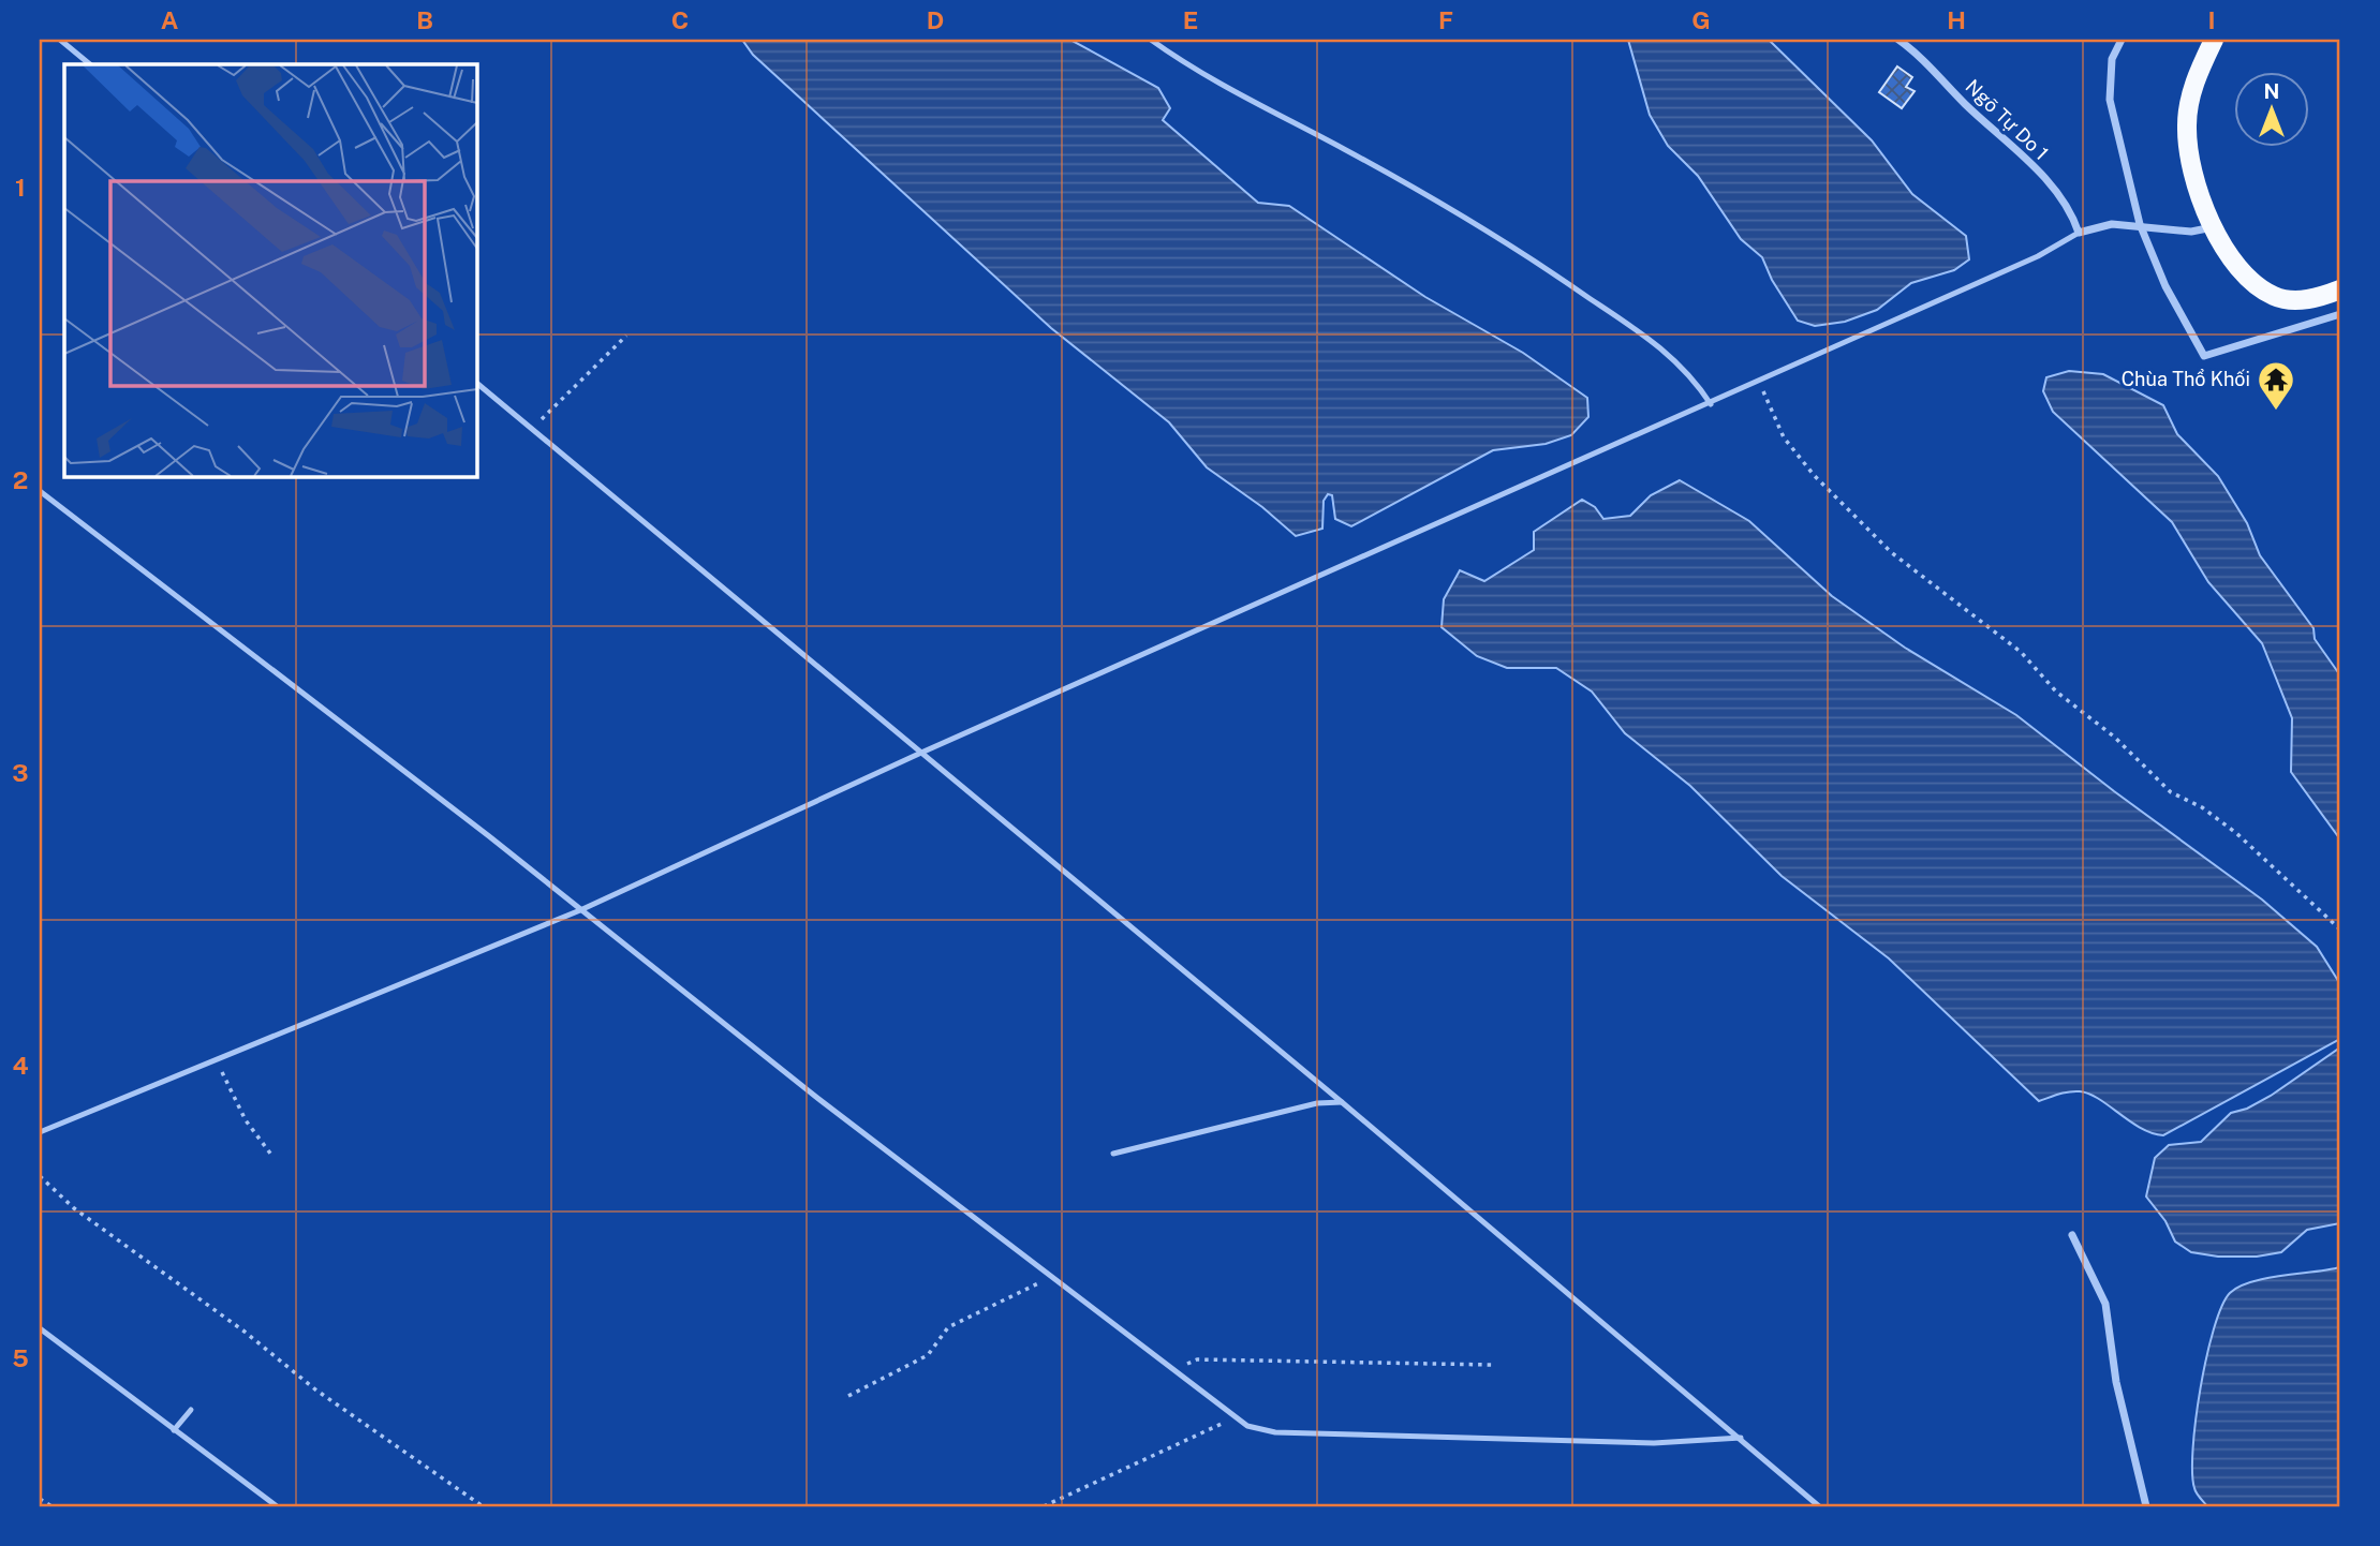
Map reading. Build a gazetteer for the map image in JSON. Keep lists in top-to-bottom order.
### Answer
{
  "streets": {
    "street": ["Ngõ Tự Do 1"]
  },
  "places": {
    "temple": ["Chùa Thổ Khối"]
  },
  "north": "top",
  "grid": {
    "columns": [
      "A",
      "B",
      "C",
      "D",
      "E",
      "F",
      "G",
      "H",
      "I"
    ],
    "rows": [
      "1",
      "2",
      "3",
      "4",
      "5"
    ]
  }
}
